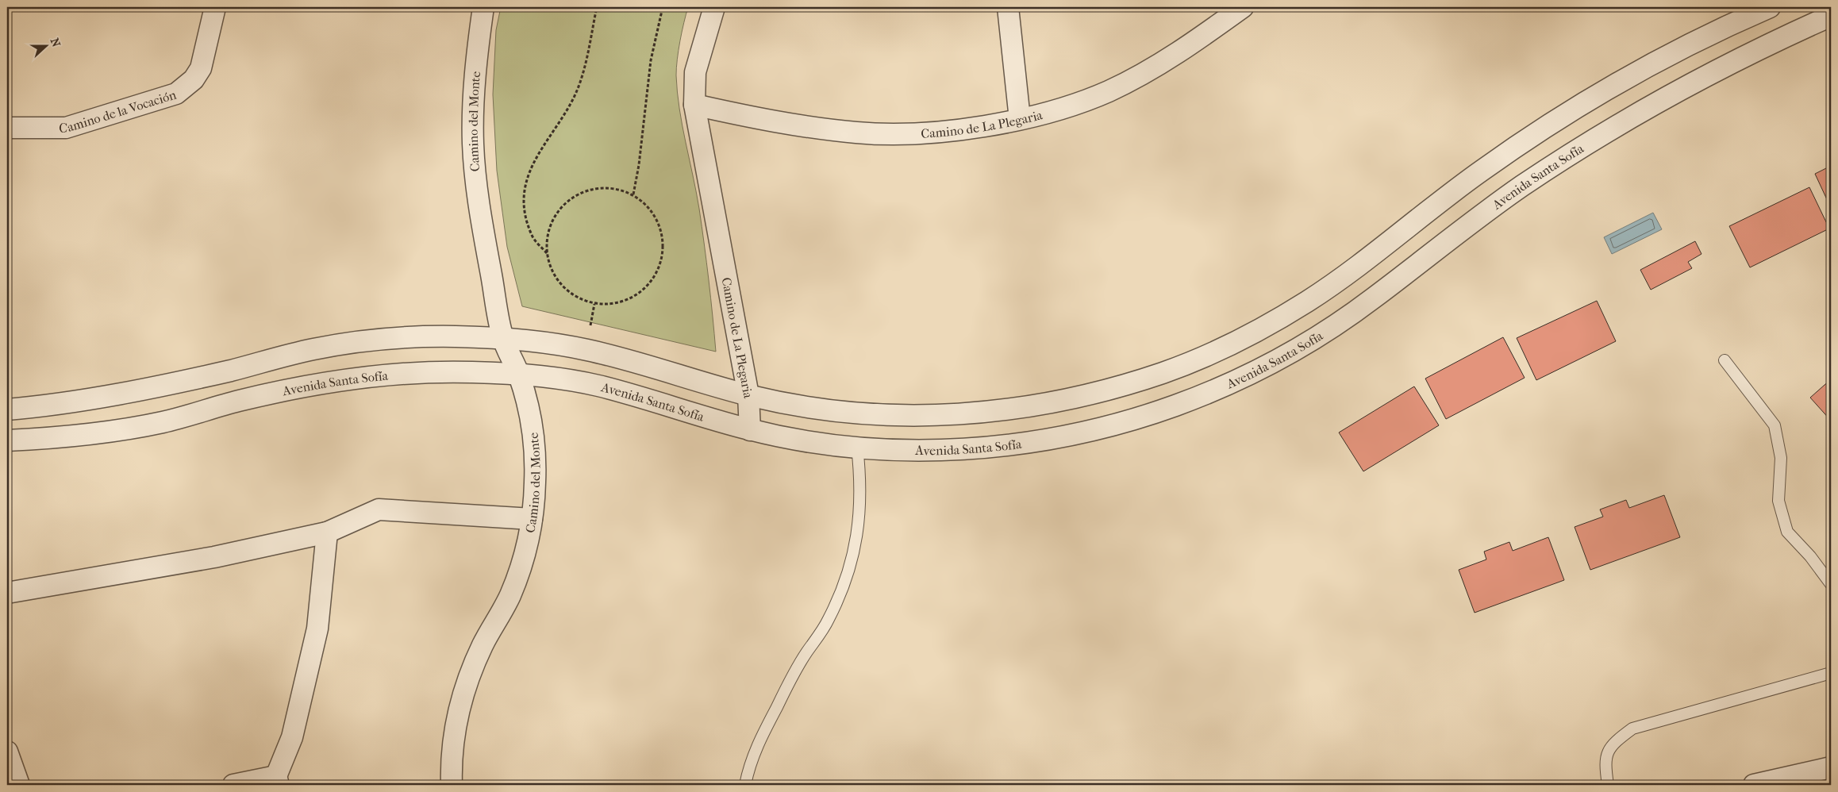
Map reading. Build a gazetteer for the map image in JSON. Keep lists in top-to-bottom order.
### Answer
{
  "streets": {
    "street": [
      "Camino de la Vocación",
      "Camino del Monte",
      "Camino de La Plegaria",
      "Avenida Santa Sofía"
    ]
  },
  "crossings": [
    ["Camino del Monte", "Avenida Santa Sofía"],
    ["Camino de La Plegaria", "Avenida Santa Sofía"]
  ],
  "north": "right"
}
